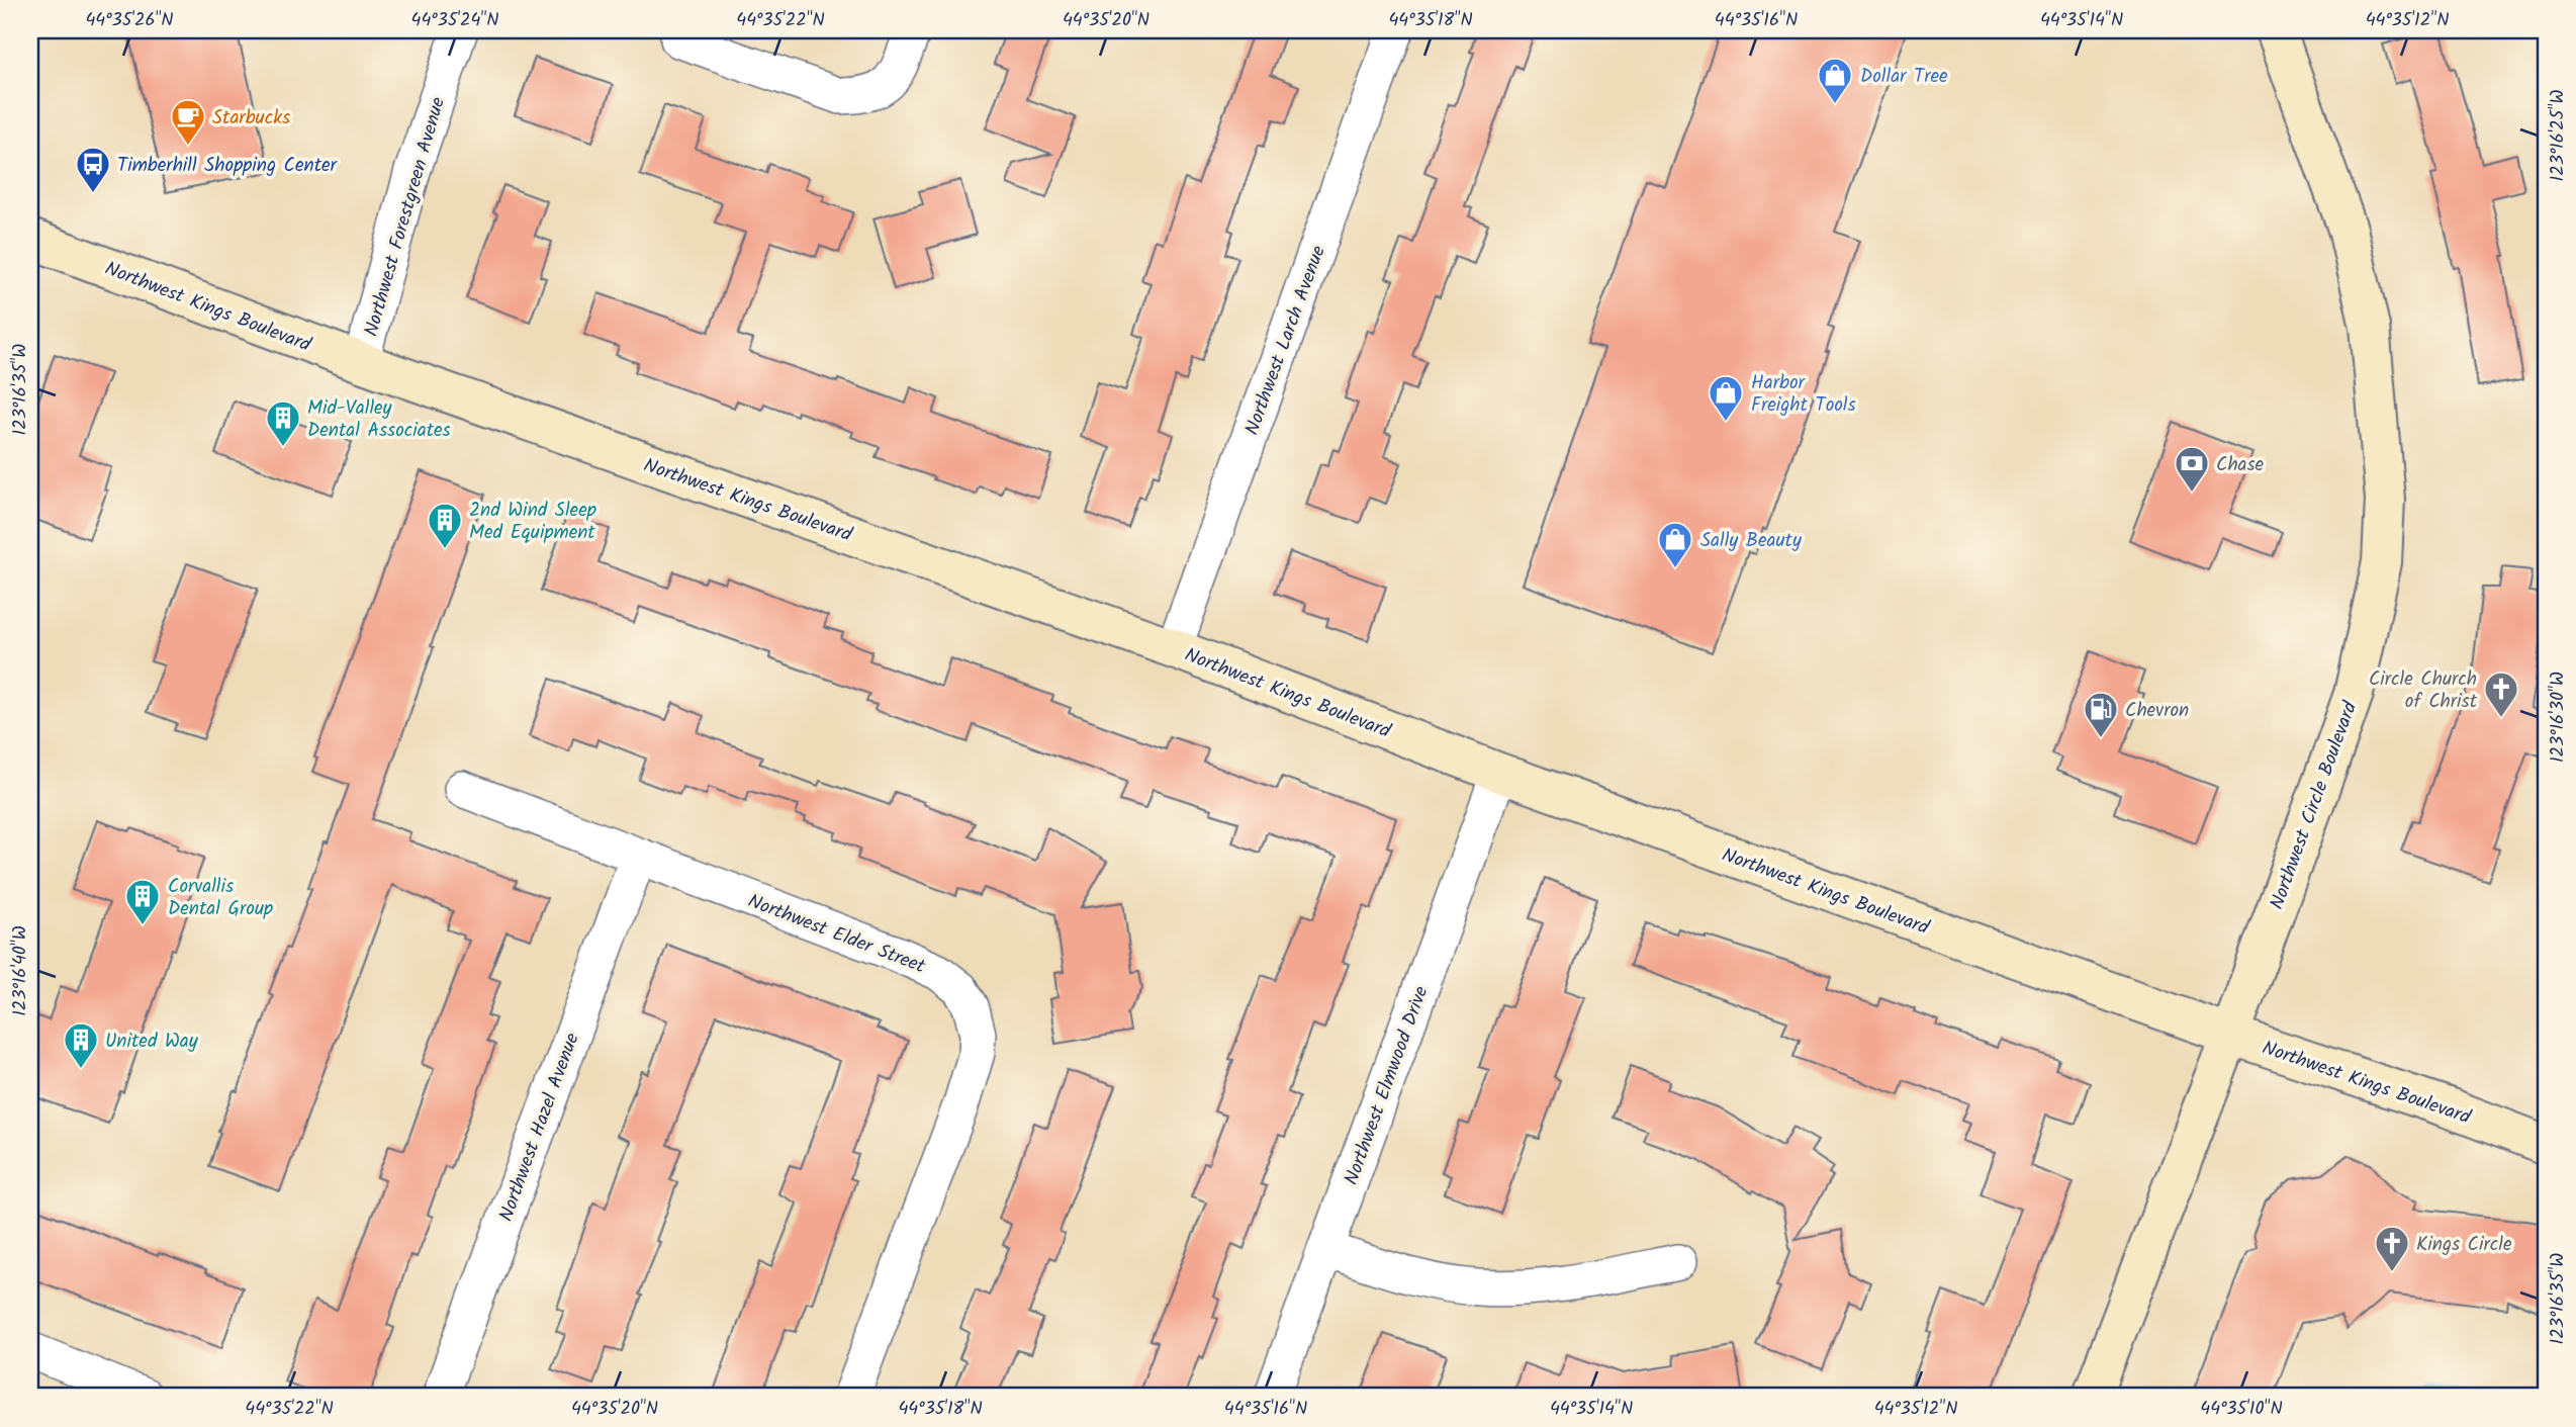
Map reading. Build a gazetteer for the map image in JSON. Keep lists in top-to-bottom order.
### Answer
{
  "streets": {
    "main road": ["Northwest Kings Boulevard", "Northwest Circle Boulevard"],
    "street": [
      "Northwest Forestgreen Avenue",
      "Northwest Larch Avenue",
      "Northwest Elder Street",
      "Northwest Elmwood Drive",
      "Northwest Hazel Avenue"
    ]
  },
  "crossings": [
    ["Northwest Forestgreen Avenue", "Northwest Kings Boulevard"],
    ["Northwest Kings Boulevard", "Northwest Larch Avenue"],
    ["Northwest Kings Boulevard", "Northwest Circle Boulevard"],
    ["Northwest Kings Boulevard", "Northwest Elmwood Drive"],
    ["Northwest Elder Street", "Northwest Hazel Avenue"]
  ],
  "places": {
    "shop": ["Dollar Tree", "Harbor Freight Tools", "Sally Beauty"],
    "cafe": ["Starbucks"],
    "bus stop": ["Timberhill Shopping Center"],
    "building": [
      "Mid-Valley Dental Associates",
      "2nd Wind Sleep Med Equipment",
      "Corvallis Dental Group",
      "United Way"
    ],
    "bank": ["Chase"],
    "church": ["Circle Church of Christ", "Kings Circle"],
    "fuel station": ["Chevron"]
  },
  "coordinates": [
    "44°35'26\"N",
    "44°35'24\"N",
    "44°35'22\"N",
    "44°35'20\"N",
    "44°35'18\"N",
    "44°35'16\"N",
    "44°35'14\"N",
    "44°35'12\"N",
    "123°16'25\"W",
    "123°16'35\"W",
    "123°16'30\"W",
    "123°16'40\"W",
    "44°35'10\"N"
  ]
}
